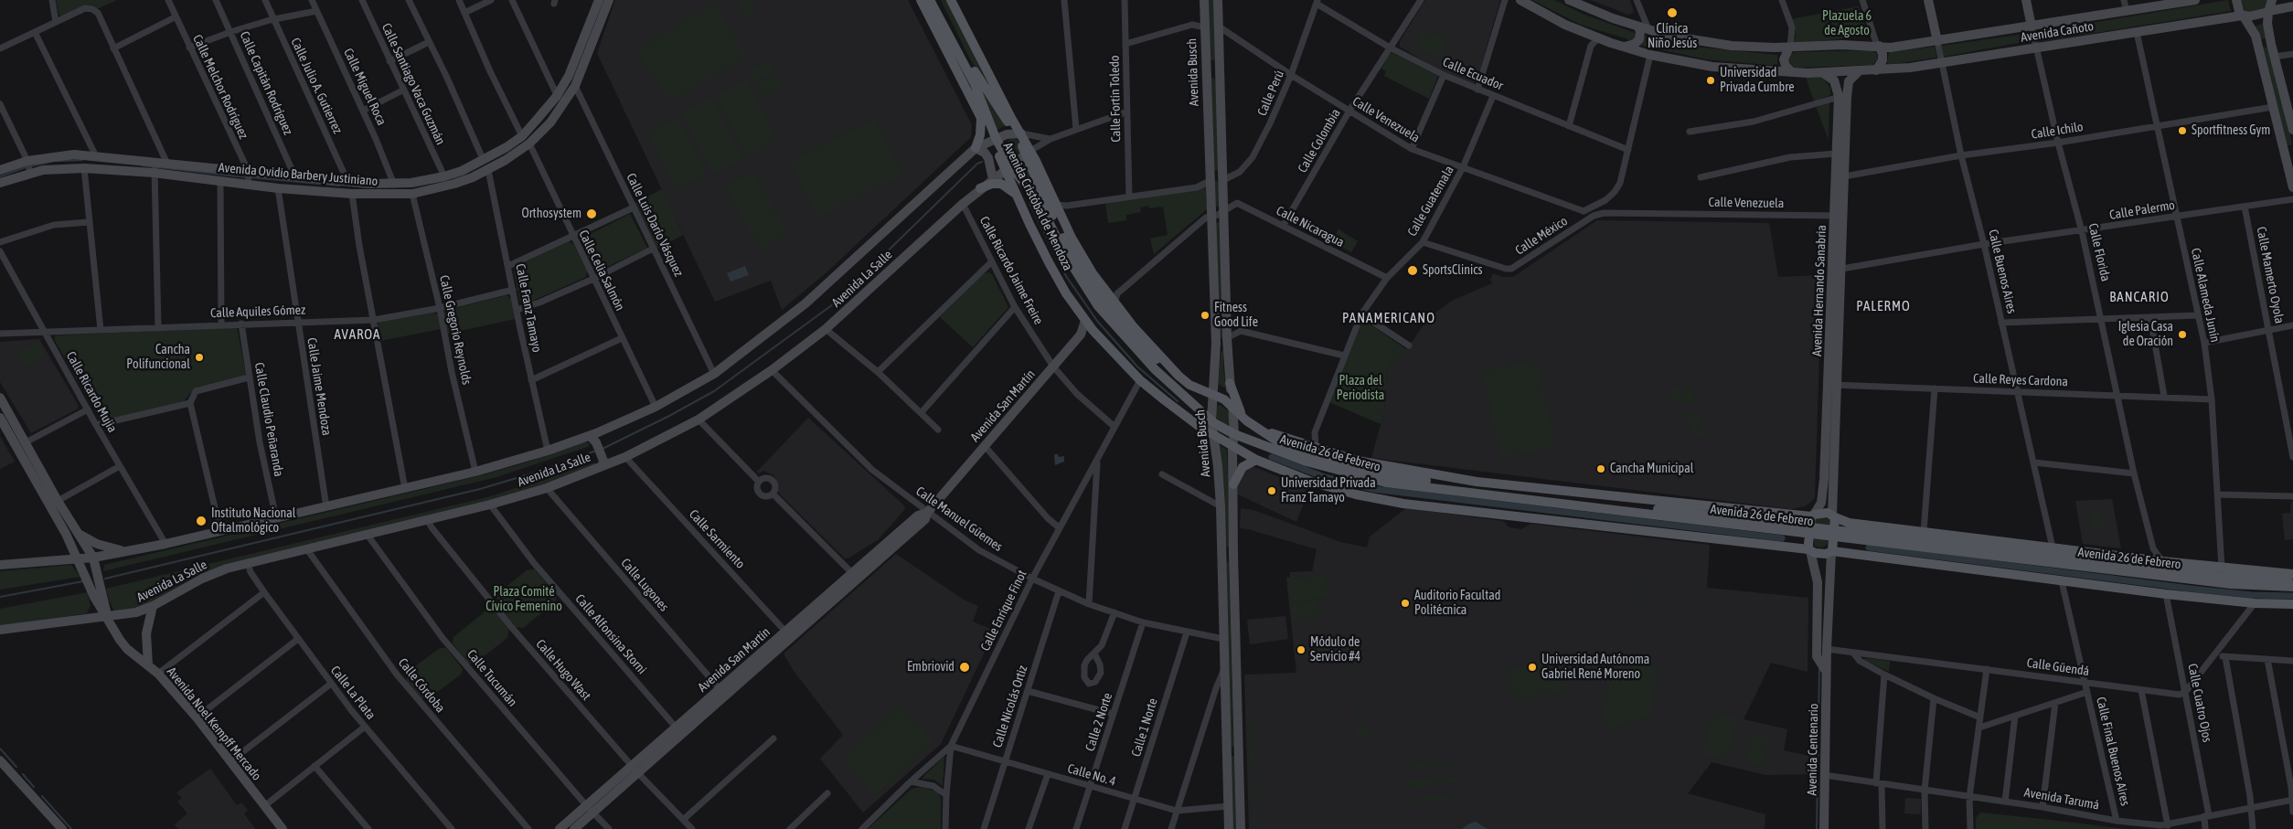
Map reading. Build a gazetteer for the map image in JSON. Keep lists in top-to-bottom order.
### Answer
{
  "streets": {
    "main road": [
      "Avenida Cañoto",
      "Avenida Busch",
      "Avenida Ovidio Barbery Justiniano",
      "Avenida Cristóbal de Mendoza",
      "Calle Florida",
      "Calle Buenos Aires",
      "Avenida La Salle",
      "Avenida Hernando Sanabria",
      "Avenida San Martín",
      "Avenida 26 de Febrero",
      "Avenida Noel Kempff Mercado",
      "Avenida Centenario"
    ],
    "street": [
      "Calle Ecuador",
      "Calle Capitán Rodríguez",
      "Calle Santiago Vaca Guzmán",
      "Calle Julio A. Gutierrez",
      "Calle Melchor Rodríguez",
      "Calle Miguel Roca",
      "Calle Perú",
      "Calle Fortín Toledo",
      "Calle Venezuela",
      "Calle Ichilo",
      "Calle Colombia",
      "Calle Guatemala",
      "Calle Palermo",
      "Calle Luis Darío Vásquez",
      "Calle Nicaragua",
      "Calle México",
      "Calle Celia Salmón",
      "Calle Ricardo Jaime Freire",
      "Calle Mamerto Oyola",
      "Calle Alameda Junín",
      "Calle Franz Tamayo",
      "Calle Aquiles Gómez",
      "Calle Gregorio Reynolds",
      "Calle Reyes Cardona",
      "Calle Jaime Mendoza",
      "Calle Ricardo Mujia",
      "Calle Claudio Peñaranda",
      "Calle Manuel Güemes",
      "Calle Sarmiento",
      "Calle Lugones",
      "Calle Enrique Finot",
      "Calle Alfonsina Storni",
      "Calle Güendá",
      "Calle Hugo Wast",
      "Calle Tucumán",
      "Calle Córdoba",
      "Calle La Plata",
      "Calle Cuatro Ojos",
      "Calle Nicolás Ortiz",
      "Calle 2 Norte",
      "Calle 1 Norte",
      "Calle Final Buenos Aires",
      "Calle No. 4",
      "Avenida Tarumá"
    ]
  },
  "crossings": [
    ["Avenida Cañoto", "Calle Florida"],
    ["Avenida Cañoto", "Calle Buenos Aires"],
    ["Avenida Cañoto", "Avenida Hernando Sanabria"],
    ["Avenida Cañoto", "Calle Alameda Junín"],
    ["Avenida Busch", "Avenida Cristóbal de Mendoza"],
    ["Avenida Busch", "Calle Nicaragua"],
    ["Avenida Busch", "Calle Manuel Güemes"],
    ["Avenida Busch", "Calle No. 4"],
    ["Calle Ecuador", "Calle Perú"],
    ["Calle Ecuador", "Calle Colombia"],
    ["Calle Ecuador", "Calle Guatemala"],
    ["Calle Capitán Rodríguez", "Avenida Ovidio Barbery Justiniano"],
    ["Calle Santiago Vaca Guzmán", "Avenida Ovidio Barbery Justiniano"],
    ["Calle Julio A. Gutierrez", "Avenida Ovidio Barbery Justiniano"],
    ["Calle Melchor Rodríguez", "Avenida Ovidio Barbery Justiniano"],
    ["Calle Miguel Roca", "Avenida Ovidio Barbery Justiniano"],
    ["Calle Perú", "Calle Venezuela"],
    ["Calle Venezuela", "Calle Colombia"],
    ["Calle Venezuela", "Calle Guatemala"],
    ["Calle Venezuela", "Calle México"],
    ["Calle Venezuela", "Avenida Hernando Sanabria"],
    ["Calle Ichilo", "Calle Florida"],
    ["Calle Ichilo", "Calle Buenos Aires"],
    ["Calle Ichilo", "Avenida Hernando Sanabria"],
    ["Calle Ichilo", "Calle Alameda Junín"],
    ["Calle Colombia", "Calle Nicaragua"],
    ["Avenida Ovidio Barbery Justiniano", "Calle Luis Darío Vásquez"],
    ["Avenida Ovidio Barbery Justiniano", "Calle Celia Salmón"],
    ["Avenida Ovidio Barbery Justiniano", "Calle Franz Tamayo"],
    ["Avenida Ovidio Barbery Justiniano", "Calle Gregorio Reynolds"],
    ["Avenida Ovidio Barbery Justiniano", "Calle Jaime Mendoza"],
    ["Calle Guatemala", "Calle Nicaragua"],
    ["Calle Guatemala", "Calle México"],
    ["Calle Guatemala", "Avenida 26 de Febrero"],
    ["Avenida Cristóbal de Mendoza", "Avenida La Salle"],
    ["Avenida Cristóbal de Mendoza", "Avenida San Martín"],
    ["Avenida Cristóbal de Mendoza", "Avenida 26 de Febrero"],
    ["Avenida Cristóbal de Mendoza", "Calle Enrique Finot"],
    ["Calle Palermo", "Calle Florida"],
    ["Calle Palermo", "Calle Buenos Aires"],
    ["Calle Palermo", "Calle Mamerto Oyola"],
    ["Calle Palermo", "Avenida Hernando Sanabria"],
    ["Calle Palermo", "Calle Alameda Junín"],
    ["Calle Luis Darío Vásquez", "Avenida La Salle"],
    ["Calle Florida", "Calle Reyes Cardona"],
    ["Calle Florida", "Avenida 26 de Febrero"],
    ["Calle Celia Salmón", "Avenida La Salle"],
    ["Calle Ricardo Jaime Freire", "Avenida La Salle"],
    ["Calle Ricardo Jaime Freire", "Avenida San Martín"],
    ["Calle Ricardo Jaime Freire", "Calle Enrique Finot"],
    ["Calle Buenos Aires", "Calle Reyes Cardona"],
    ["Calle Buenos Aires", "Avenida 26 de Febrero"],
    ["Avenida La Salle", "Calle Franz Tamayo"],
    ["Avenida La Salle", "Calle Gregorio Reynolds"],
    ["Avenida La Salle", "Calle Jaime Mendoza"],
    ["Avenida La Salle", "Calle Ricardo Mujia"],
    ["Avenida La Salle", "Calle Claudio Peñaranda"],
    ["Avenida La Salle", "Calle Manuel Güemes"],
    ["Avenida La Salle", "Calle Sarmiento"],
    ["Avenida La Salle", "Calle Lugones"],
    ["Avenida La Salle", "Calle Alfonsina Storni"],
    ["Avenida La Salle", "Calle Hugo Wast"],
    ["Avenida La Salle", "Calle Tucumán"],
    ["Avenida La Salle", "Calle Córdoba"],
    ["Avenida La Salle", "Calle La Plata"],
    ["Avenida La Salle", "Avenida Noel Kempff Mercado"],
    ["Avenida Hernando Sanabria", "Calle Reyes Cardona"],
    ["Avenida Hernando Sanabria", "Avenida 26 de Febrero"],
    ["Calle Alameda Junín", "Calle Reyes Cardona"],
    ["Calle Alameda Junín", "Avenida 26 de Febrero"],
    ["Calle Franz Tamayo", "Calle Aquiles Gómez"],
    ["Calle Aquiles Gómez", "Calle Gregorio Reynolds"],
    ["Calle Aquiles Gómez", "Calle Jaime Mendoza"],
    ["Calle Aquiles Gómez", "Calle Ricardo Mujia"],
    ["Calle Aquiles Gómez", "Calle Claudio Peñaranda"],
    ["Avenida San Martín", "Calle Manuel Güemes"],
    ["Avenida San Martín", "Calle Sarmiento"],
    ["Avenida San Martín", "Calle Lugones"],
    ["Avenida San Martín", "Calle Alfonsina Storni"],
    ["Avenida San Martín", "Calle Hugo Wast"],
    ["Avenida San Martín", "Calle Tucumán"],
    ["Calle Manuel Güemes", "Calle Enrique Finot"],
    ["Calle Manuel Güemes", "Calle Nicolás Ortiz"],
    ["Calle Manuel Güemes", "Calle 2 Norte"],
    ["Calle Manuel Güemes", "Calle 1 Norte"],
    ["Calle Enrique Finot", "Calle No. 4"],
    ["Calle Güendá", "Calle Cuatro Ojos"],
    ["Calle Güendá", "Avenida Centenario"],
    ["Calle Güendá", "Calle Final Buenos Aires"],
    ["Calle Cuatro Ojos", "Avenida Tarumá"],
    ["Calle Nicolás Ortiz", "Calle No. 4"],
    ["Calle 2 Norte", "Calle No. 4"],
    ["Calle 1 Norte", "Calle No. 4"],
    ["Avenida Centenario", "Avenida Tarumá"],
    ["Calle Final Buenos Aires", "Avenida Tarumá"]
  ],
  "districts": [
    "BANCARIO",
    "PALERMO",
    "PANAMERICANO",
    "AVAROA"
  ],
  "parks": ["Plazuela 6 de Agosto", "Plaza del Periodista", "Plaza Comité Cívico Femenino"],
  "places": [
    "Clínica Niño Jesús",
    "Universidad Privada Cumbre",
    "Sportfitness Gym",
    "Orthosystem",
    "SportsClinics",
    "Fitness Good Life",
    "Iglesia Casa de Oración",
    "Cancha Polifuncional",
    "Cancha Municipal",
    "Universidad Privada Franz Tamayo",
    "Instituto Nacional Oftalmológico",
    "Auditorio Facultad Politécnica",
    "Módulo de Servicio #4",
    "Embriovid",
    "Universidad Autónoma Gabriel René Moreno"
  ]
}
